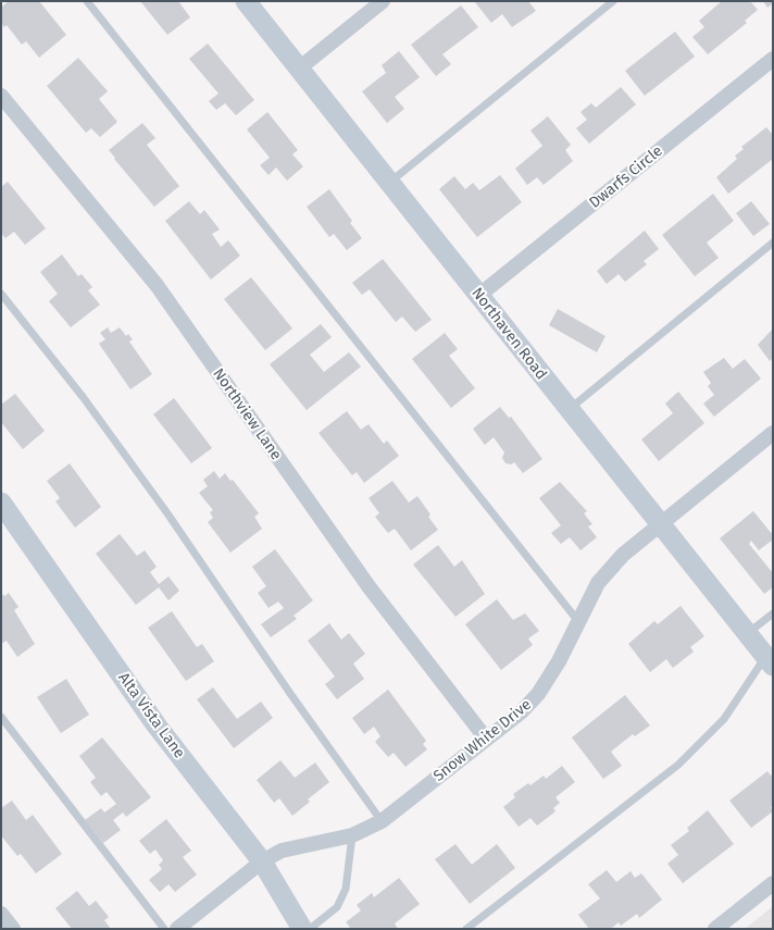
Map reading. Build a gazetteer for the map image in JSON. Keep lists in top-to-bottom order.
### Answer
{
  "streets": {
    "street": [
      "Dwarfs Circle",
      "Northaven Road",
      "Northview Lane",
      "Alta Vista Lane",
      "Snow White Drive"
    ]
  },
  "crossings": [
    ["Dwarfs Circle", "Northaven Road"],
    ["Northaven Road", "Snow White Drive"],
    ["Northview Lane", "Snow White Drive"],
    ["Alta Vista Lane", "Snow White Drive"]
  ]
}
